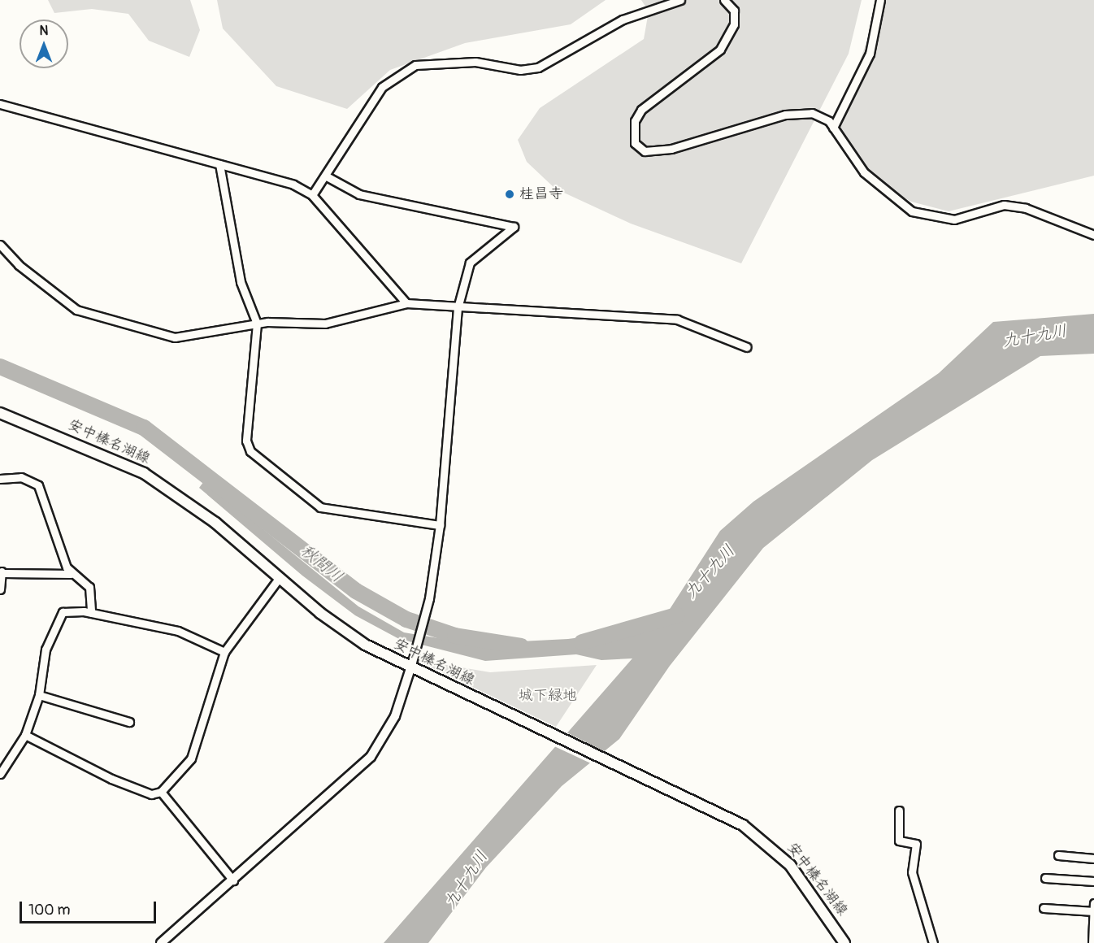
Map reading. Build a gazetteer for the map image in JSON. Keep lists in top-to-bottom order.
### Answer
{
  "streets": {
    "main road": ["安中榛名湖線"]
  },
  "water": ["九十九川", "秋間川"],
  "parks": ["城下緑地"],
  "places": ["桂昌寺"],
  "scale_bar": "100 m",
  "north": "top"
}
